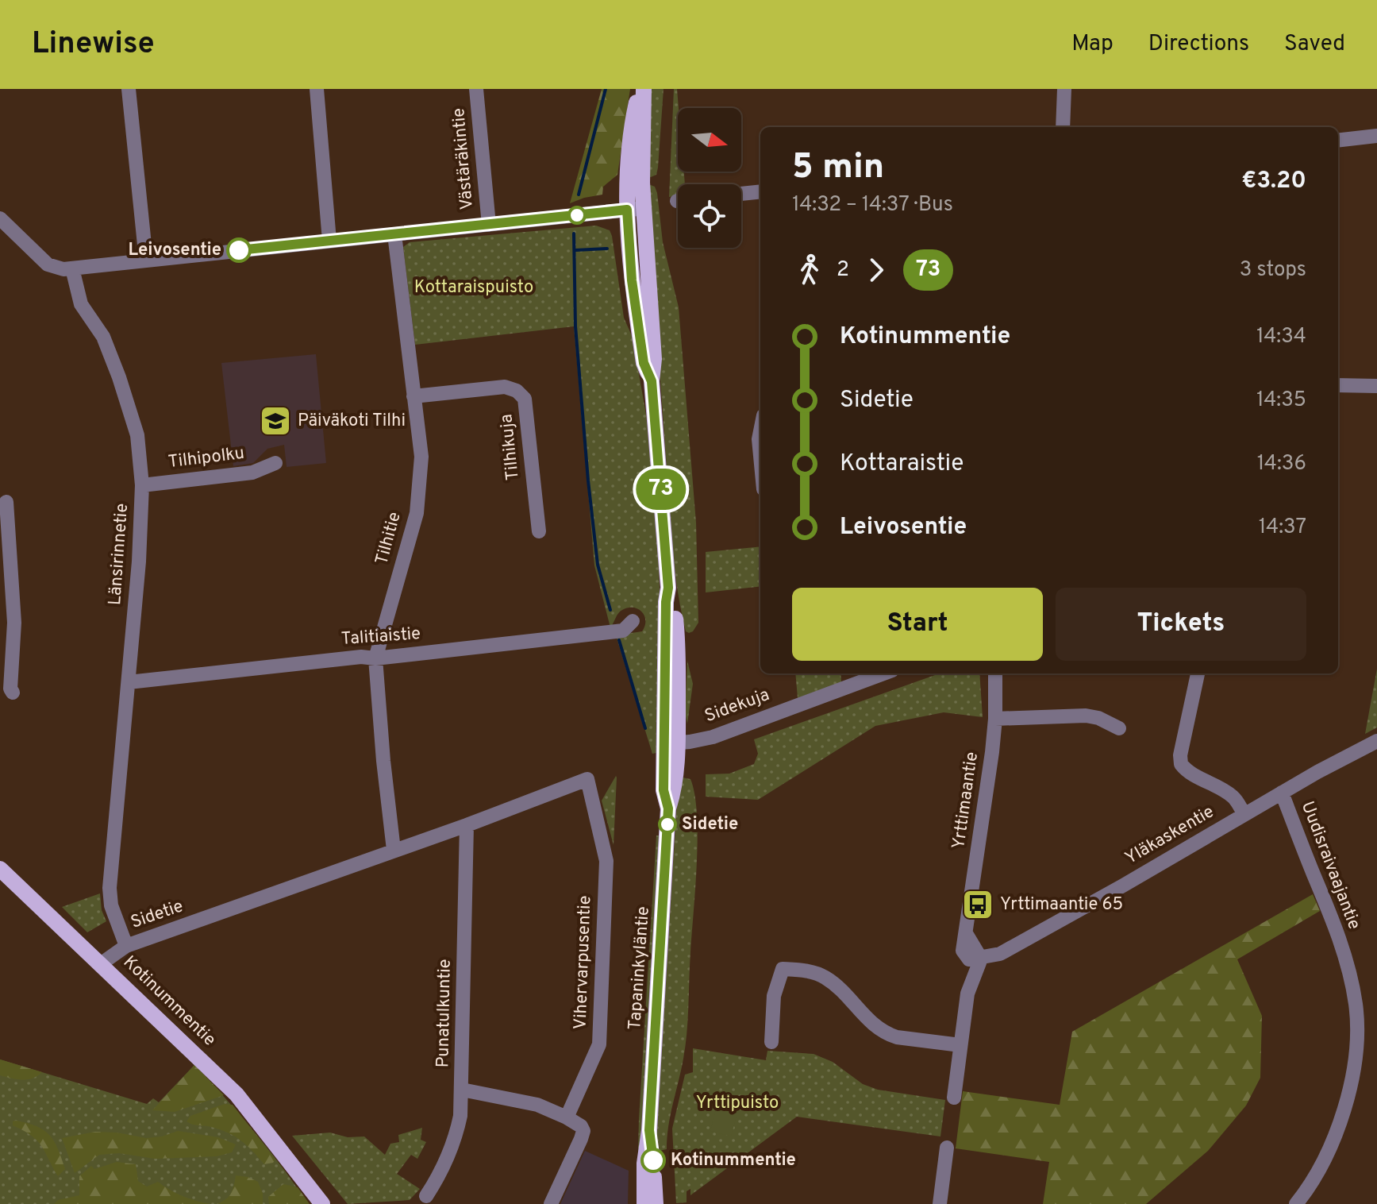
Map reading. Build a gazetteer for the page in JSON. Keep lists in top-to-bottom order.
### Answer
{
  "streets": {
    "main road": ["Tapaninkyläntie", "Kotinummentie"],
    "street": [
      "Västäräkintie",
      "Tilhikuja",
      "Tilhipolku",
      "Tilhitie",
      "Länsirinnetie",
      "Talitiaistie",
      "Sidekuja",
      "Yrttimaantie",
      "Yläkaskentie",
      "Uudisraivaajantie",
      "Sidetie",
      "Vihervarpusentie",
      "Punatulkuntie"
    ]
  },
  "crossings": [
    ["Tilhikuja", "Tilhitie"],
    ["Tilhipolku", "Länsirinnetie"],
    ["Tilhitie", "Talitiaistie"],
    ["Tilhitie", "Sidetie"],
    ["Länsirinnetie", "Talitiaistie"],
    ["Länsirinnetie", "Sidetie"],
    ["Sidekuja", "Tapaninkyläntie"],
    ["Yrttimaantie", "Yläkaskentie"],
    ["Yläkaskentie", "Uudisraivaajantie"],
    ["Sidetie", "Vihervarpusentie"],
    ["Sidetie", "Kotinummentie"],
    ["Sidetie", "Punatulkuntie"]
  ],
  "parks": ["Kottaraispuisto", "Yrttipuisto"],
  "places": {
    "other": ["Leivosentie", "Sidetie", "Kotinummentie"],
    "school or university": ["Päiväkoti Tilhi"],
    "bus stop": ["Yrttimaantie 65"]
  },
  "lines": ["bus line 73"],
  "north": "right",
  "page": {
    "header": "Linewise",
    "nav": ["Map", "Directions", "Saved"],
    "on_map": "73",
    "heading": ["5 min", "14:32 – 14:37 · Bus", "€3.20"],
    "legs": ["2", "73", "3 stops"],
    "list": [
      {
        "name": "Kotinummentie",
        "value": "14:34"
      },
      {
        "name": "Sidetie",
        "value": "14:35"
      },
      {
        "name": "Kottaraistie",
        "value": "14:36"
      },
      {
        "name": "Leivosentie",
        "value": "14:37"
      }
    ],
    "buttons": ["Start", "Tickets"]
  }
}
